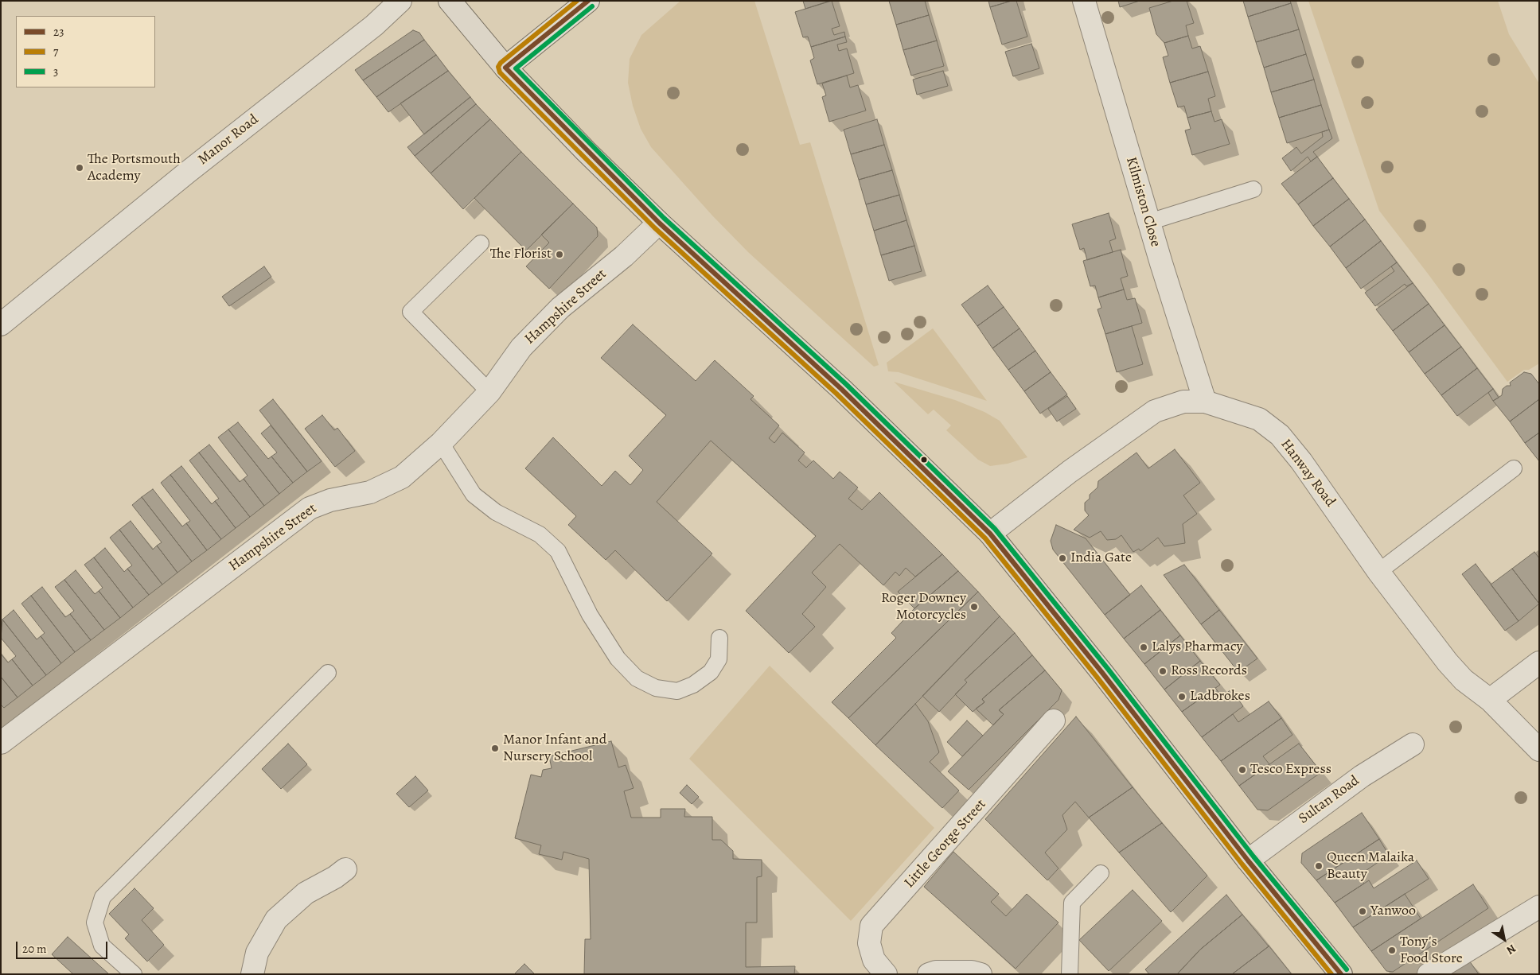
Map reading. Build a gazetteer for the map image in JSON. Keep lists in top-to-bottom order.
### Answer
{
  "streets": {
    "street": [
      "Manor Road",
      "Kilmiston Close",
      "Hampshire Street",
      "Hanway Road",
      "Sultan Road",
      "Little George Street"
    ]
  },
  "crossings": [
    ["Kilmiston Close", "Hanway Road"]
  ],
  "places": [
    "The Portsmouth Academy",
    "The Florist",
    "India Gate",
    "Roger Downey Motorcycles",
    "Lalys Pharmacy",
    "Ross Records",
    "Ladbrokes",
    "Manor Infant and Nursery School",
    "Tesco Express",
    "Queen Malaika Beauty",
    "Yanwoo",
    "Tony's Food Store"
  ],
  "lines": ["transit line 23", "transit line 7", "transit line 3"],
  "legend": ["23", "7", "3"],
  "scale_bar": "20 m",
  "north": "bottom right"
}
